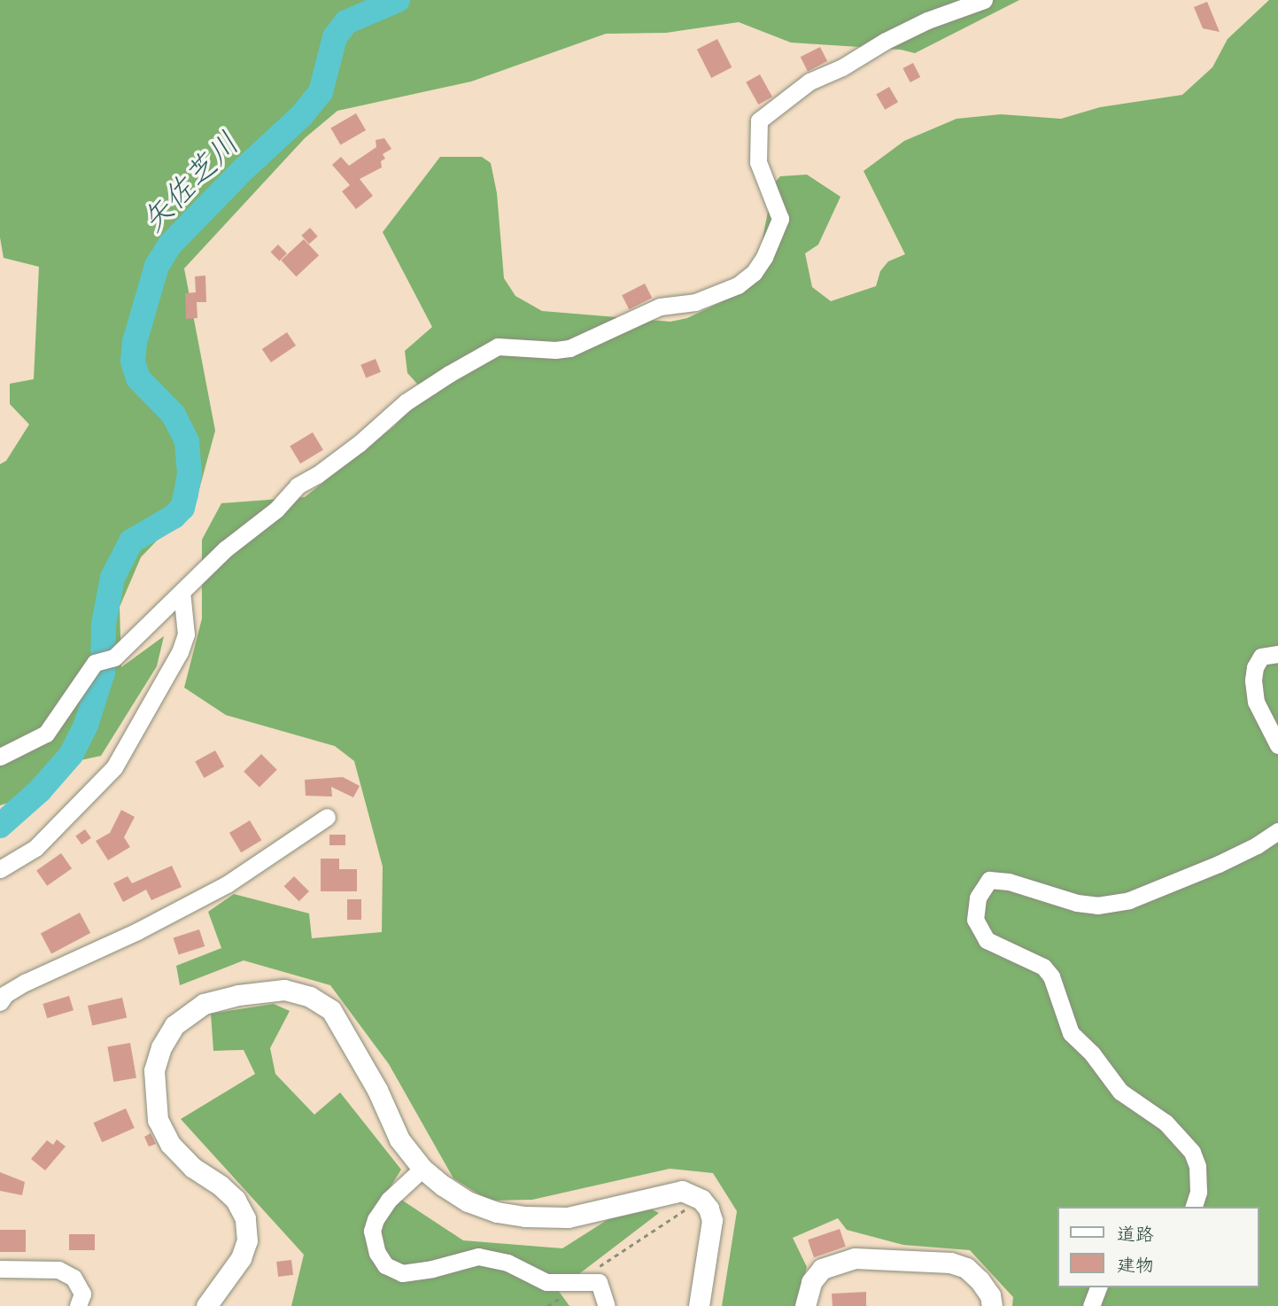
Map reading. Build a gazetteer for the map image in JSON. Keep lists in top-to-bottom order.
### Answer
{
  "water": ["矢佐芝川"],
  "legend": ["道路", "建物"]
}
